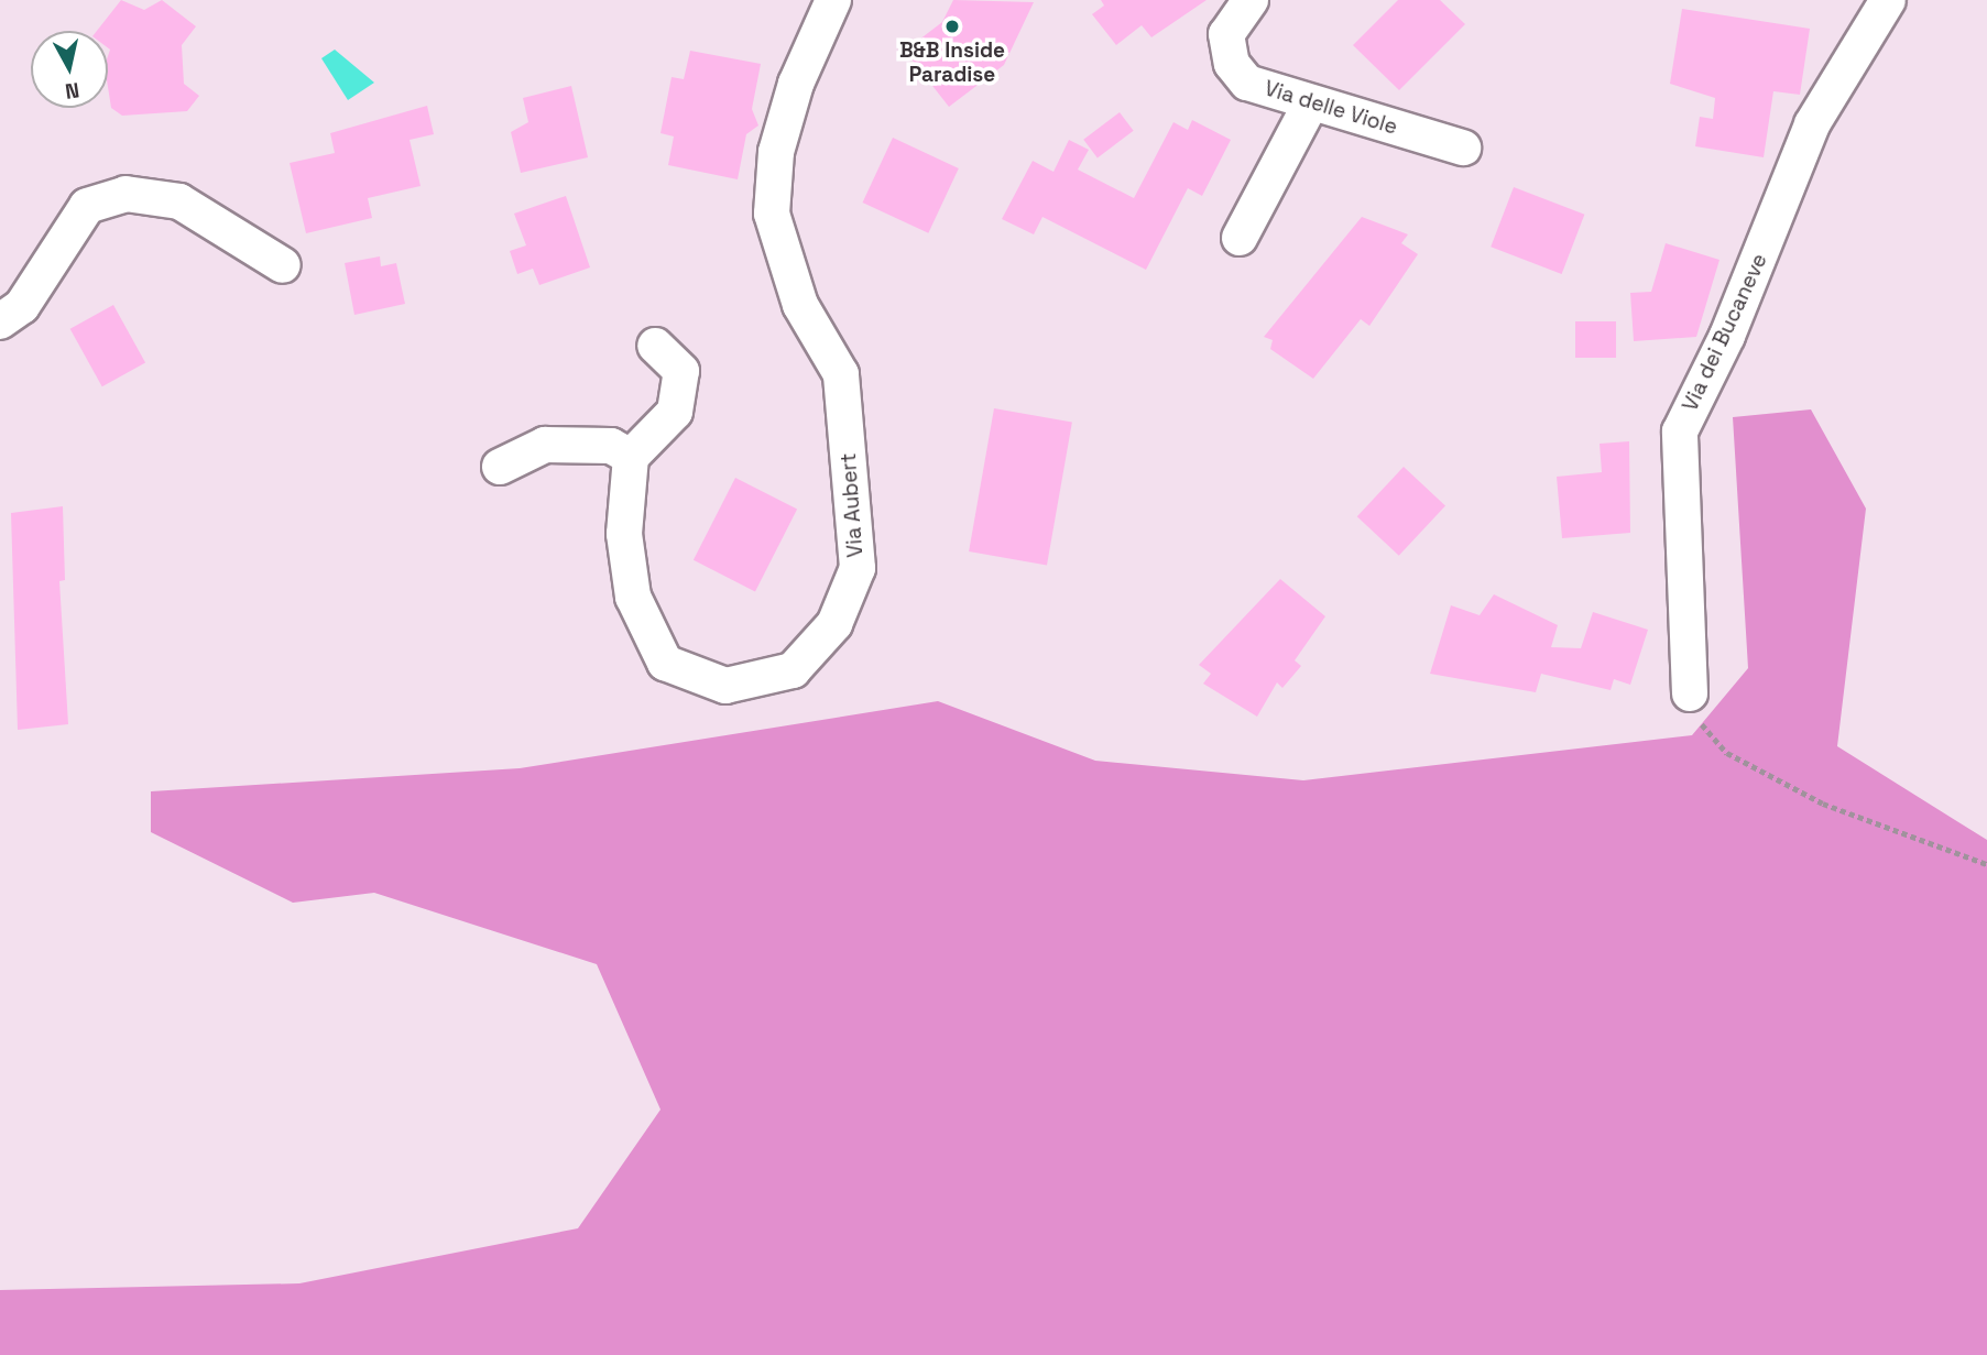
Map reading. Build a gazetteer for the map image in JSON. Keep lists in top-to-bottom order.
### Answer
{
  "streets": {
    "street": ["Via delle Viole", "Via dei Bucaneve", "Via Aubert"]
  },
  "places": ["B&B Inside Paradise"],
  "north": "bottom"
}
